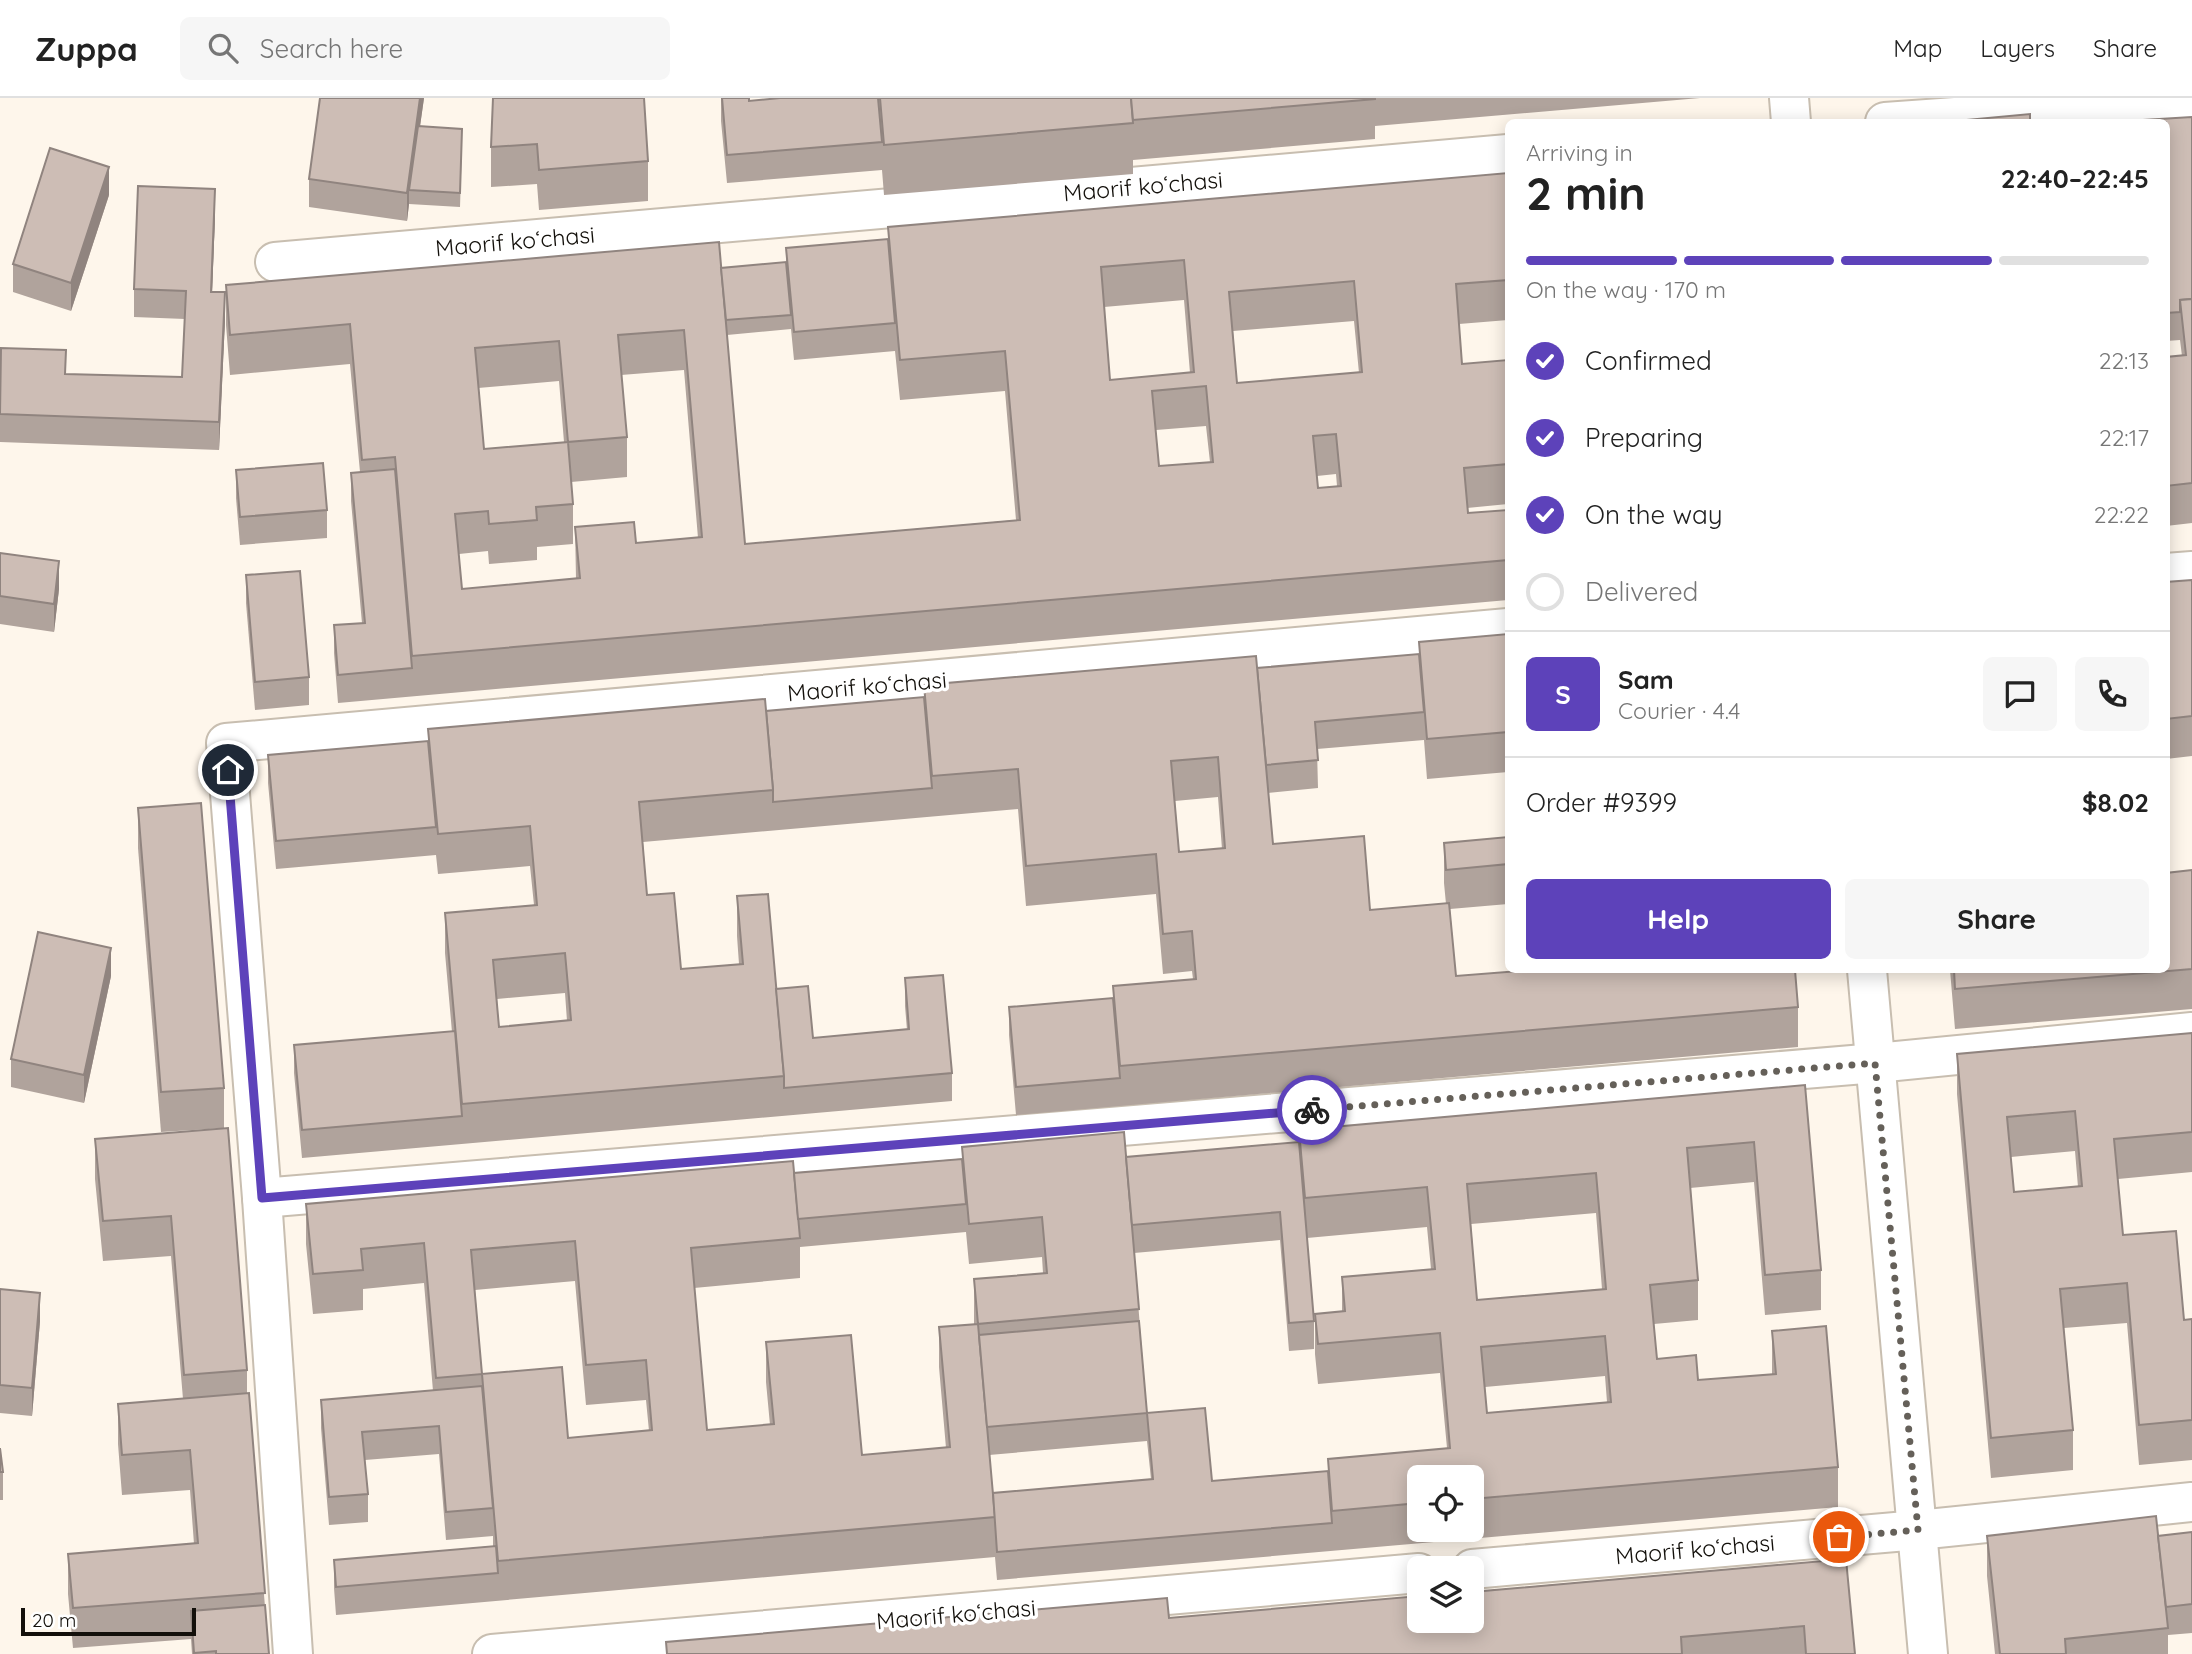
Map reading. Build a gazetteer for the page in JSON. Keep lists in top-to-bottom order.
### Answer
{
  "streets": {
    "street": ["Maorif koʻchasi"]
  },
  "scale_bar": "20 m",
  "page": {
    "header": "Zuppa",
    "search": "Search here",
    "nav": ["Map", "Layers", "Share"],
    "heading": ["2 min", "Arriving in", "22:40–22:45"],
    "panel": [
      "Sam",
      "Courier · 4.4",
      "Order #9399",
      "$8.02"
    ],
    "bar": "On the way · 170 m",
    "list": [
      ["Confirmed", "22:13"],
      ["Preparing", "22:17"],
      ["On the way", "22:22"],
      "Delivered"
    ],
    "round": "S",
    "buttons": ["Help", "Share"],
    "scale": "20 m"
  }
}
